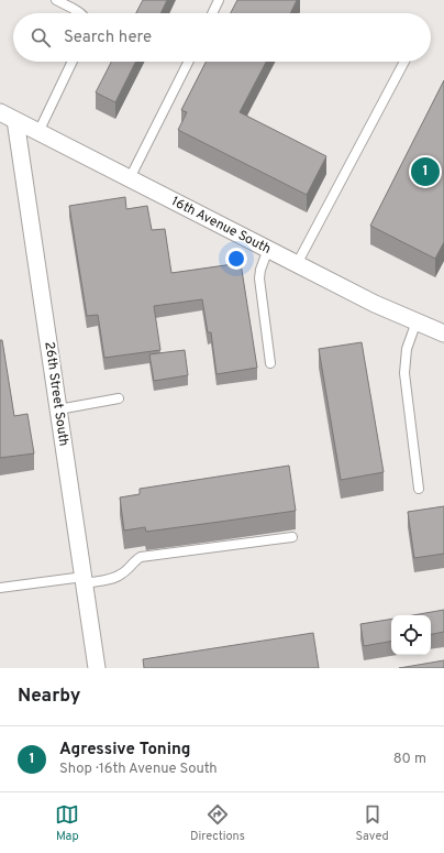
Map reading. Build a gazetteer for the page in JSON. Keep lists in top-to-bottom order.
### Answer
{
  "streets": {
    "street": ["16th Avenue South", "26th Street South"]
  },
  "crossings": [
    ["16th Avenue South", "26th Street South"]
  ],
  "page": {
    "search": "Search here",
    "pins": "1",
    "heading": "Nearby",
    "list": [
      {
        "mark": "1",
        "name": "Agressive Toning",
        "note": "Shop · 16th Avenue South",
        "value": "80 m"
      }
    ],
    "nav": ["Map", "Directions", "Saved"]
  }
}
